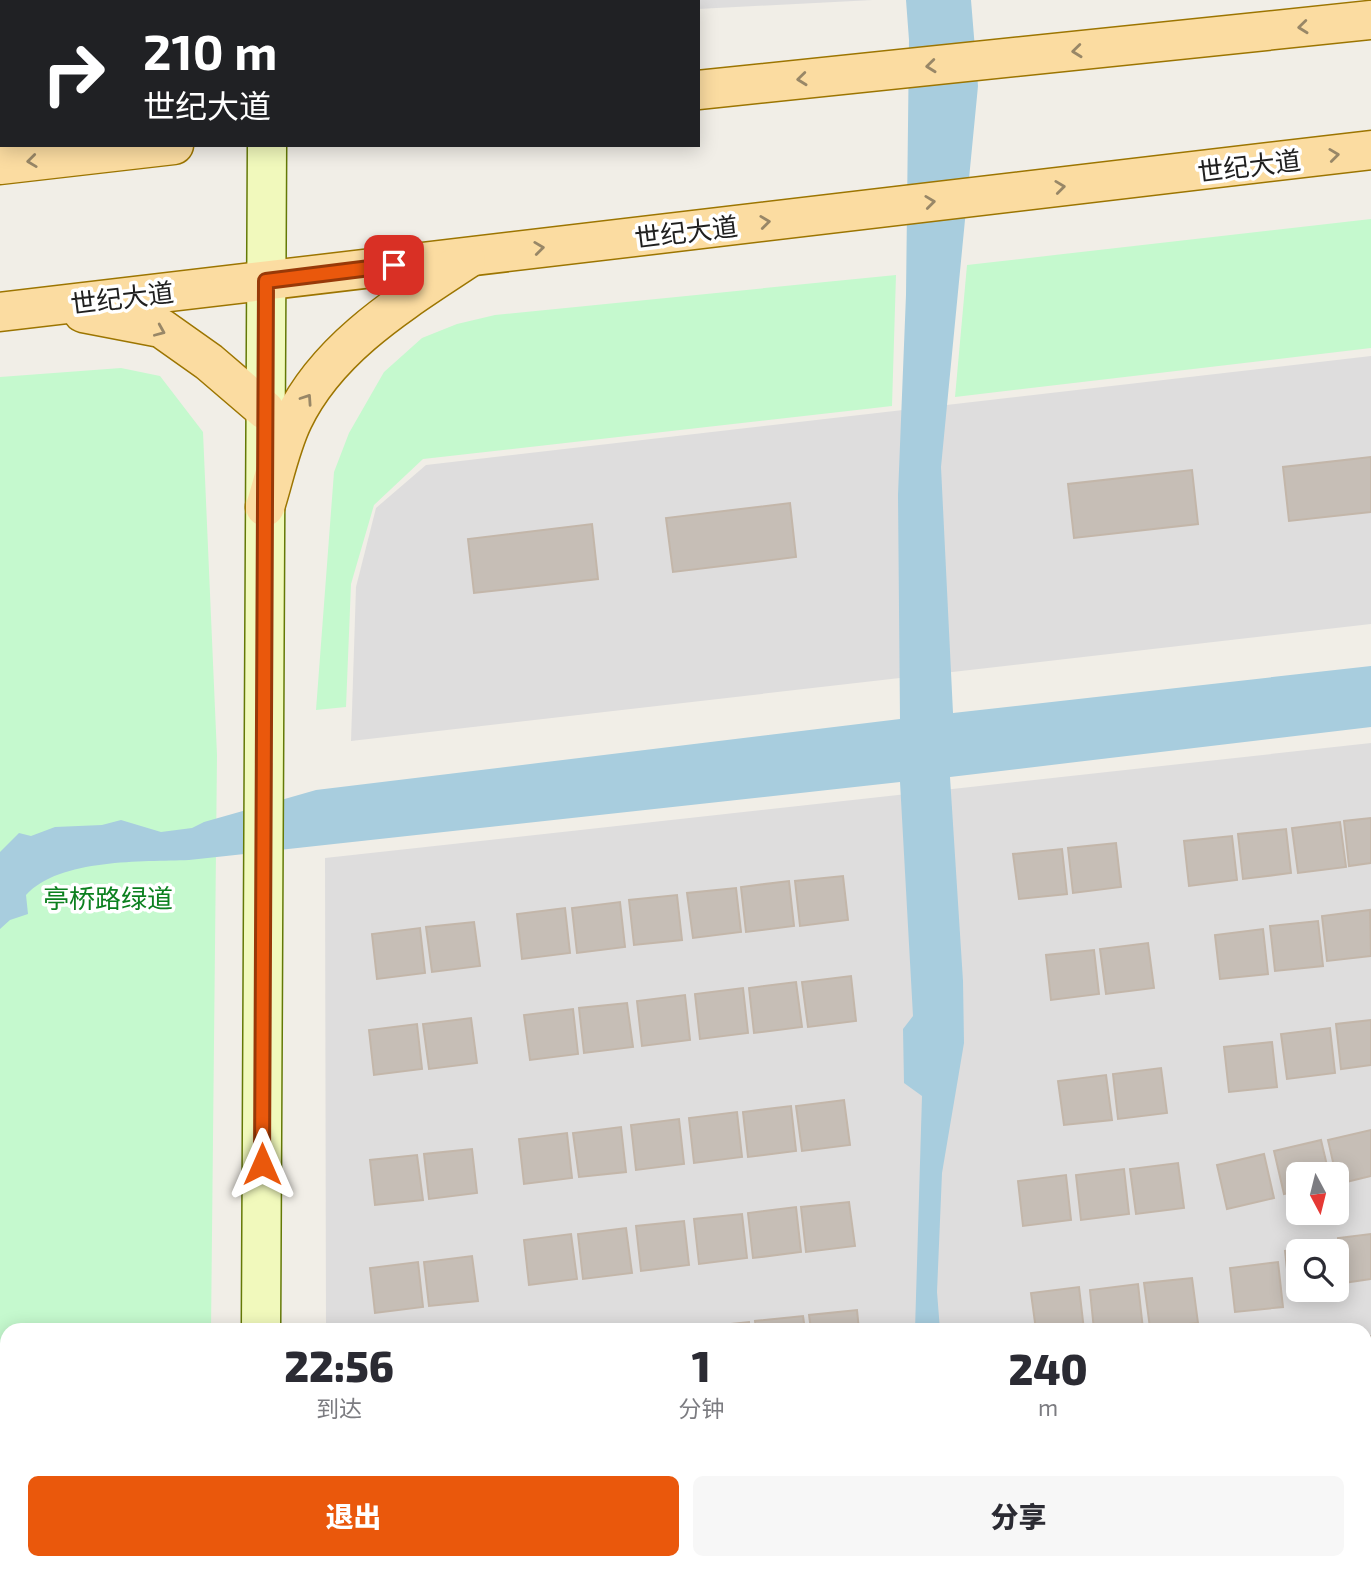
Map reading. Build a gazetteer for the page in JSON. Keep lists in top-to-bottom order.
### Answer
{
  "streets": {
    "main road": ["世纪大道"]
  },
  "parks": ["亭桥路绿道"],
  "north": "bottom",
  "page": {
    "turn": ["210 m", "世纪大道"],
    "eta": [
      "22:56",
      "到达",
      "1",
      "分钟",
      "240",
      "m"
    ],
    "buttons": ["退出", "分享"]
  }
}
